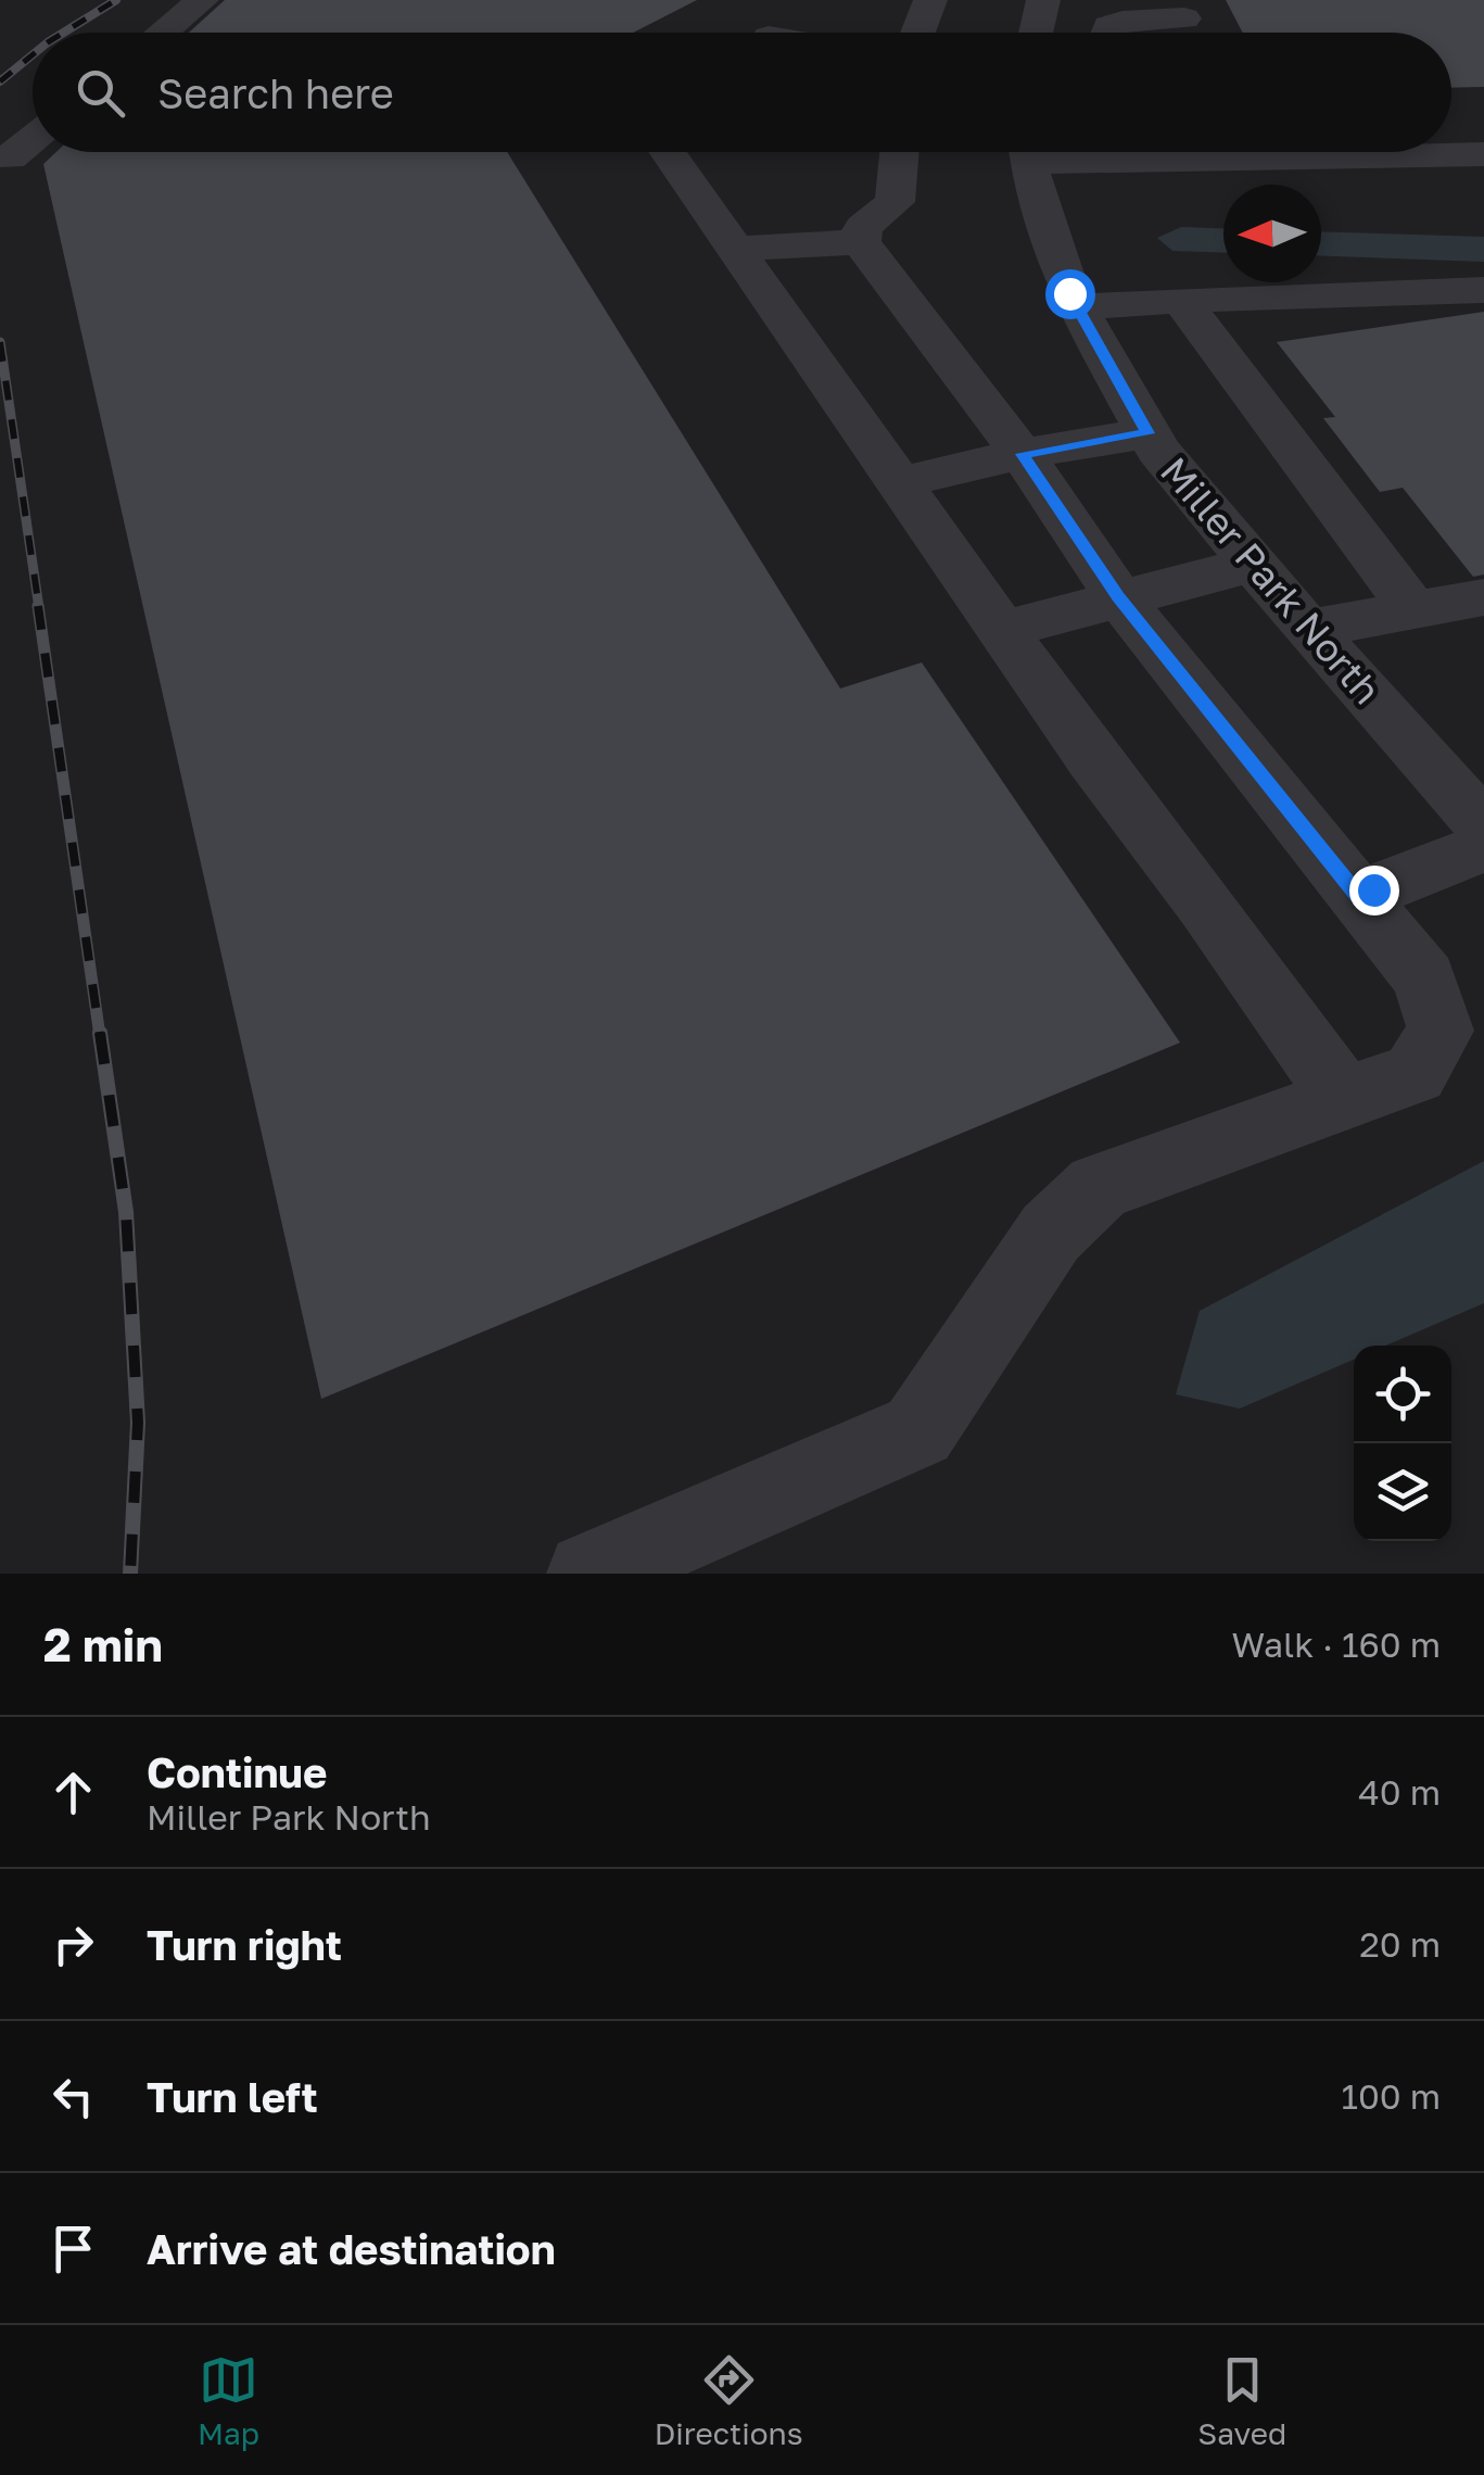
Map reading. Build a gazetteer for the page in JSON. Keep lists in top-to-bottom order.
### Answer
{
  "streets": {
    "street": ["Miller Park North"]
  },
  "north": "left",
  "page": {
    "search": "Search here",
    "heading": ["2 min", "Walk · 160 m"],
    "list": [
      ["Continue", "Miller Park North", "40 m"],
      ["Turn right", "20 m"],
      ["Turn left", "100 m"],
      "Arrive at destination"
    ],
    "nav": ["Map", "Directions", "Saved"]
  }
}
